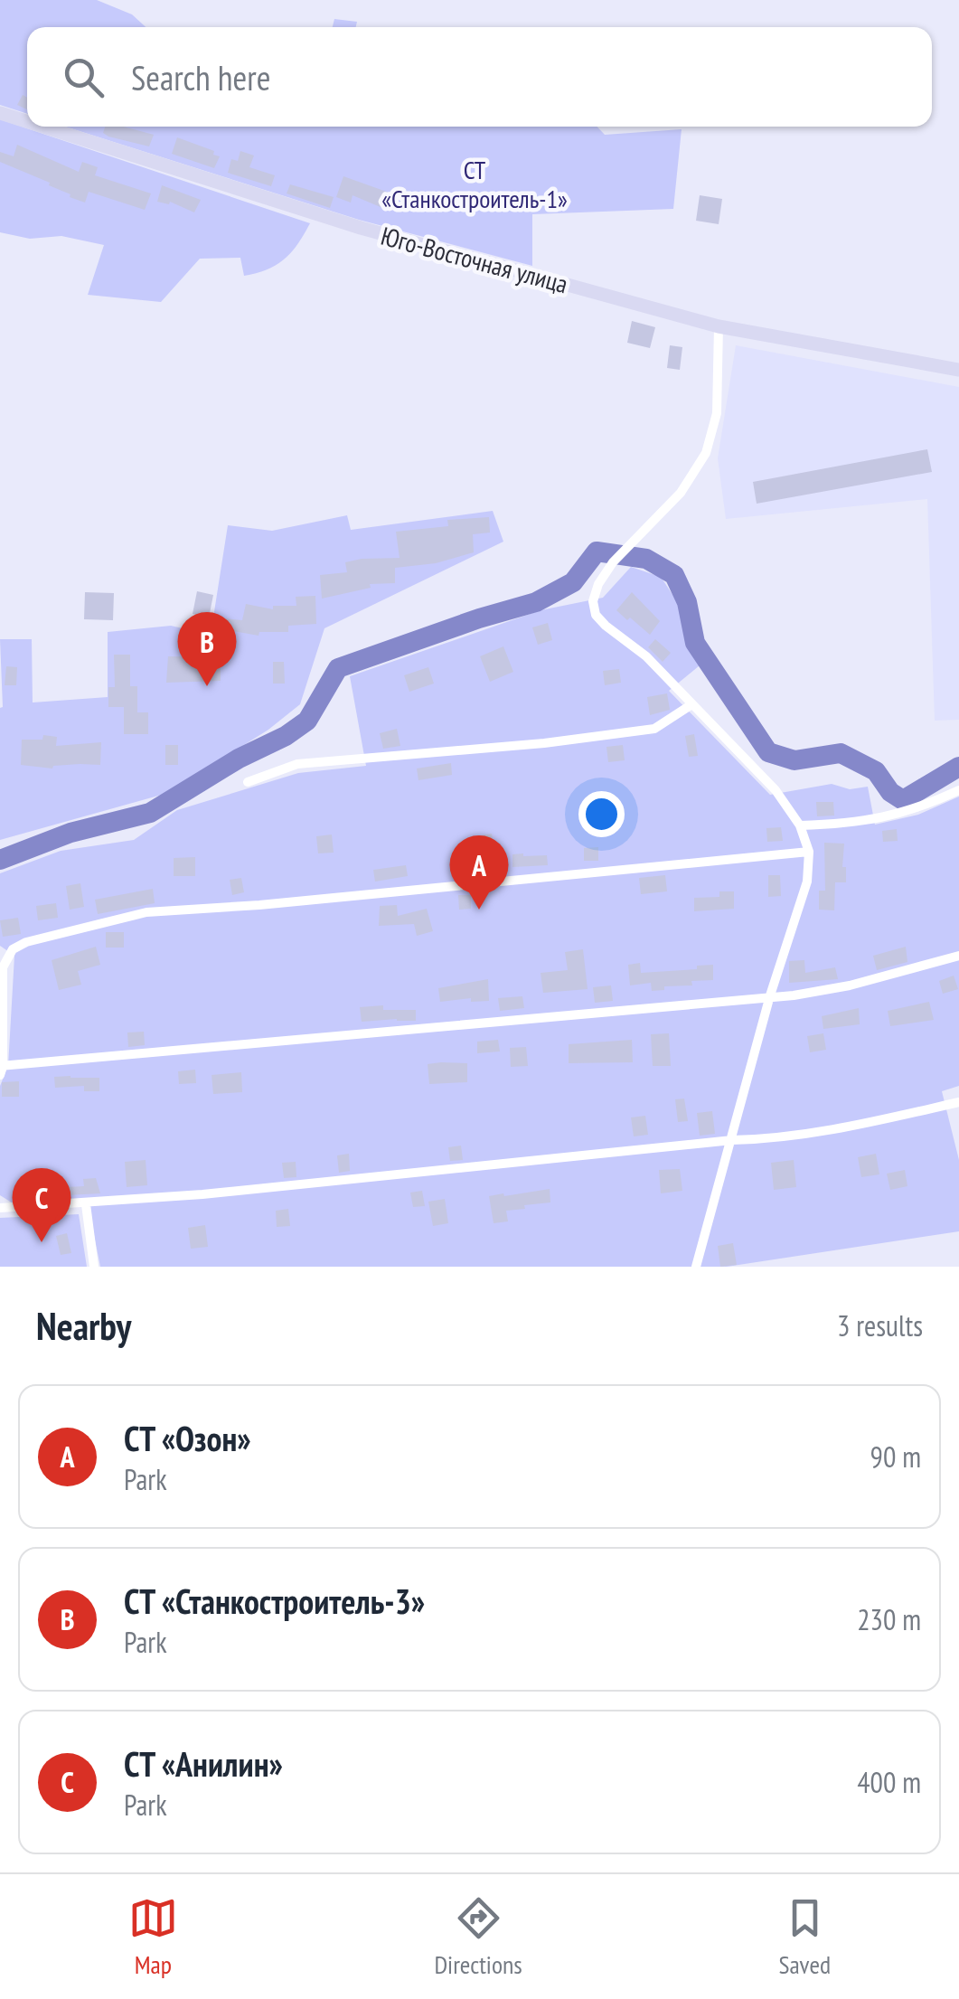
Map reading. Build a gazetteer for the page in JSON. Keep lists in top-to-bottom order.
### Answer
{
  "streets": {
    "street": ["Юго-Восточная улица"]
  },
  "parks": ["СТ «Станкостроитель-1»"],
  "page": {
    "search": "Search here",
    "pins": ["B", "A", "C"],
    "heading": ["Nearby", "3 results"],
    "list": [
      {
        "mark": "A",
        "name": "СТ «Озон»",
        "note": "Park",
        "value": "90 m"
      },
      {
        "mark": "B",
        "name": "СТ «Станкостроитель-3»",
        "note": "Park",
        "value": "230 m"
      },
      {
        "mark": "C",
        "name": "СТ «Анилин»",
        "note": "Park",
        "value": "400 m"
      }
    ],
    "nav": ["Map", "Directions", "Saved"]
  }
}
